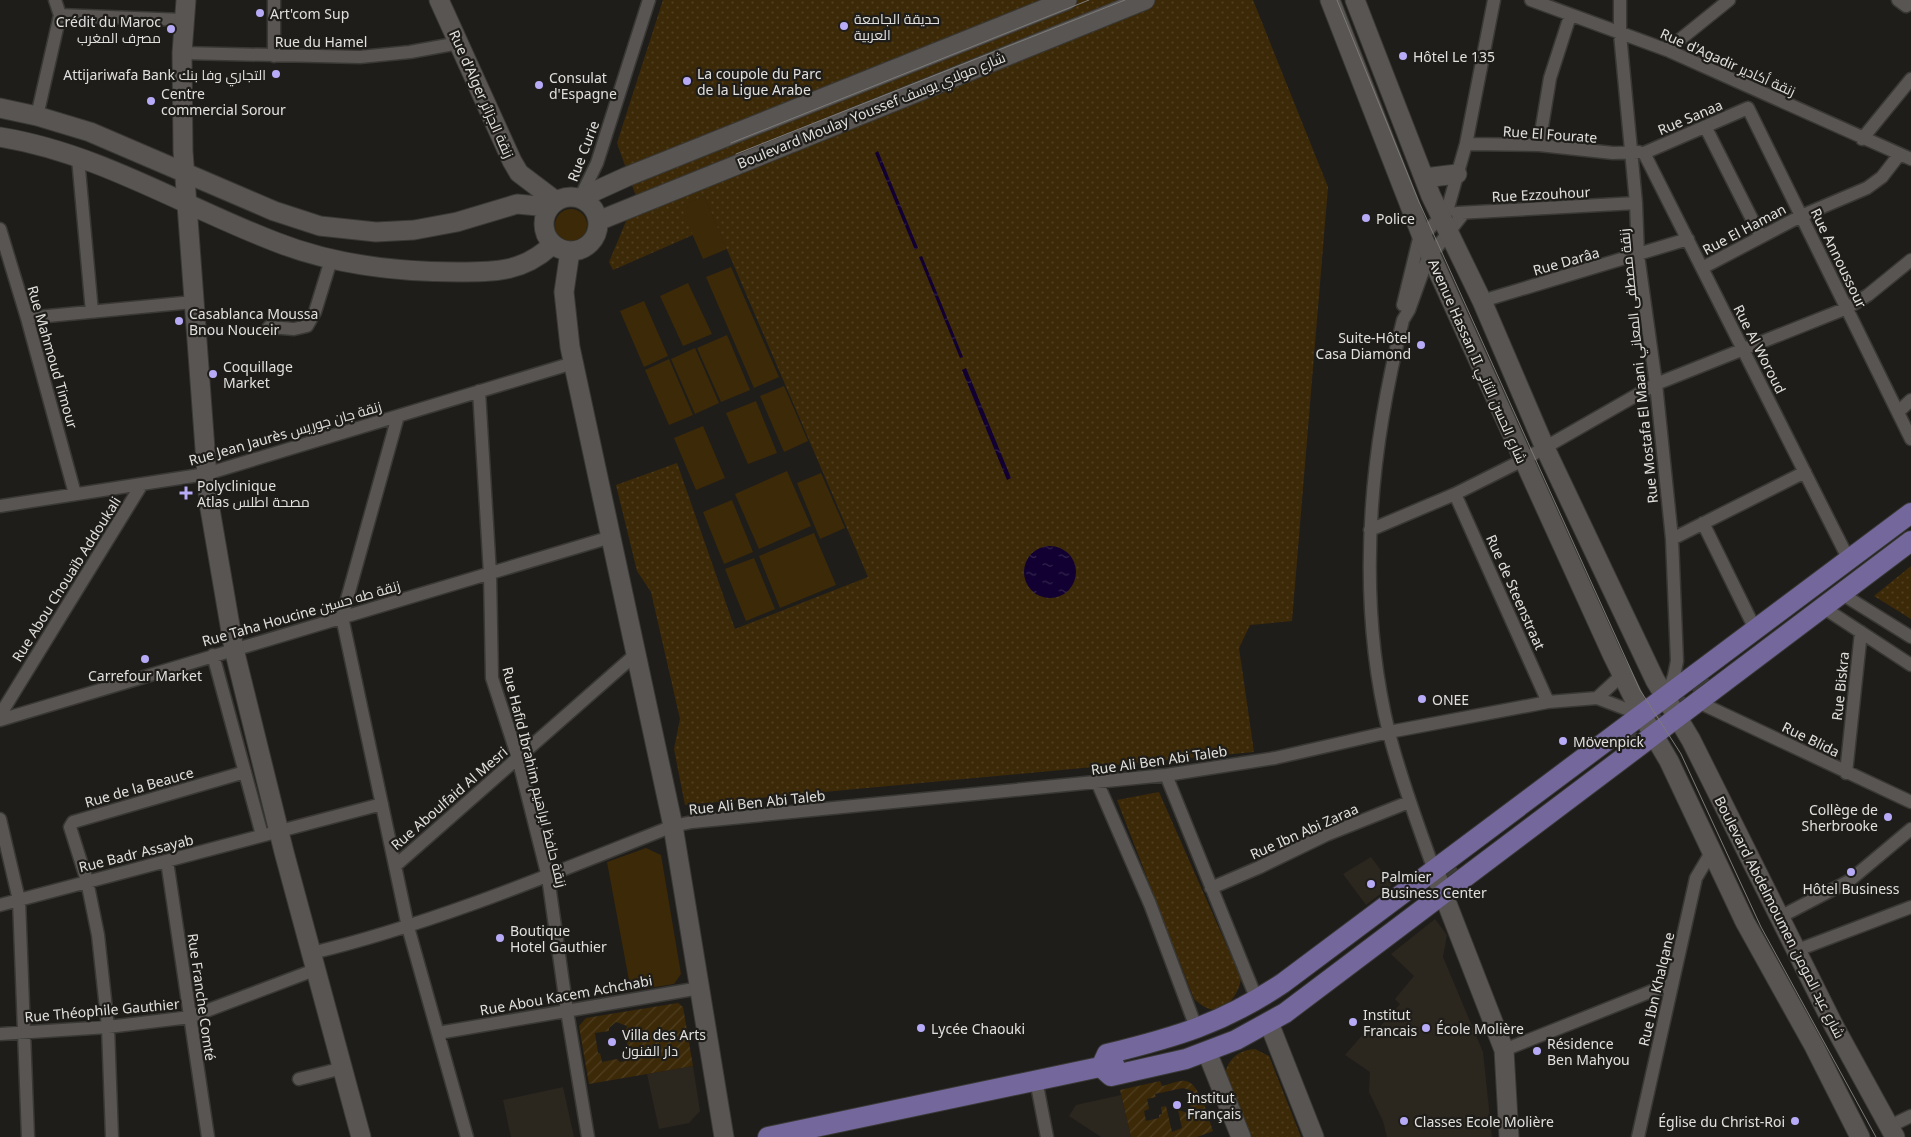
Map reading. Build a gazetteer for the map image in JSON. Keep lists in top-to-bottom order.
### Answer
{
  "streets": {
    "main road": [
      "Rue d'Alger زنقة الجزائر",
      "Boulevard Moulay Youssef شارع مولاي يوسف",
      "Avenue Hassan II شارع الحسن الثاني",
      "Boulevard Abdelmoumen شارع عبد المومن"
    ],
    "street": [
      "Rue du Hamel",
      "Rue d'Agadir زنقة أكادير",
      "Rue Sanaa",
      "Rue El Fourate",
      "Rue Curie",
      "Rue Ezzouhour",
      "Rue El Haman",
      "Rue Annoussour",
      "Rue Darâa",
      "Rue Al Woroud",
      "Rue Mahmoud Timour",
      "Rue Mostafa El Maani زنقة مصطفى المعاني",
      "Rue Jean Jaurès زنقة جان جوريس",
      "Rue Abou Chouaïb Addoukali",
      "Rue de Steenstraat",
      "Rue Taha Houcine زنقة طه حسين",
      "Rue Biskra",
      "Rue Blida",
      "Rue Ali Ben Abi Taleb",
      "Rue Hafid Ibrahim زنقة حافظ ابراهيم",
      "Rue de la Beauce",
      "Rue Aboulfaid Al Mesri",
      "Rue Ibn Abi Zaraa",
      "Rue Badr Assayab",
      "Rue Ibn Khalqane",
      "Rue Abou Kacem Achchabi",
      "Rue Franche Comté",
      "Rue Théophile Gauthier"
    ]
  },
  "crossings": [
    ["Rue du Hamel", "Rue d'Alger زنقة الجزائر"],
    ["Rue d'Agadir زنقة أكادير", "Rue El Haman"],
    ["Rue d'Agadir زنقة أكادير", "Rue Mostafa El Maani زنقة مصطفى المعاني"],
    ["Rue d'Alger زنقة الجزائر", "Boulevard Moulay Youssef شارع مولاي يوسف"],
    ["Rue d'Alger زنقة الجزائر", "Rue Curie"],
    ["Boulevard Moulay Youssef شارع مولاي يوسف", "Rue Curie"],
    ["Rue Sanaa", "Rue El Fourate"],
    ["Rue Sanaa", "Rue Annoussour"],
    ["Rue Sanaa", "Rue Al Woroud"],
    ["Rue Sanaa", "Rue Mostafa El Maani زنقة مصطفى المعاني"],
    ["Rue El Fourate", "Rue Al Woroud"],
    ["Rue El Fourate", "Rue Mostafa El Maani زنقة مصطفى المعاني"],
    ["Rue Ezzouhour", "Avenue Hassan II شارع الحسن الثاني"],
    ["Rue Ezzouhour", "Rue Mostafa El Maani زنقة مصطفى المعاني"],
    ["Rue El Haman", "Rue Annoussour"],
    ["Rue El Haman", "Rue Al Woroud"],
    ["Rue Darâa", "Rue Al Woroud"],
    ["Rue Darâa", "Avenue Hassan II شارع الحسن الثاني"],
    ["Rue Darâa", "Rue Mostafa El Maani زنقة مصطفى المعاني"],
    ["Rue Al Woroud", "Rue Mostafa El Maani زنقة مصطفى المعاني"],
    ["Rue Mahmoud Timour", "Rue Jean Jaurès زنقة جان جوريس"],
    ["Avenue Hassan II شارع الحسن الثاني", "Rue Mostafa El Maani زنقة مصطفى المعاني"],
    ["Avenue Hassan II شارع الحسن الثاني", "Rue Ali Ben Abi Taleb"],
    ["Avenue Hassan II شارع الحسن الثاني", "Boulevard Abdelmoumen شارع عبد المومن"],
    ["Rue Mostafa El Maani زنقة مصطفى المعاني", "Boulevard Abdelmoumen شارع عبد المومن"],
    ["Rue Jean Jaurès زنقة جان جوريس", "Rue Abou Chouaïb Addoukali"],
    ["Rue Jean Jaurès زنقة جان جوريس", "Rue Hafid Ibrahim زنقة حافظ ابراهيم"],
    ["Rue de Steenstraat", "Rue Ali Ben Abi Taleb"],
    ["Rue Taha Houcine زنقة طه حسين", "Rue Hafid Ibrahim زنقة حافظ ابراهيم"],
    ["Rue Biskra", "Rue Blida"],
    ["Rue Ali Ben Abi Taleb", "Rue Hafid Ibrahim زنقة حافظ ابراهيم"],
    ["Rue Ali Ben Abi Taleb", "Boulevard Abdelmoumen شارع عبد المومن"],
    ["Rue Ali Ben Abi Taleb", "Rue Théophile Gauthier"],
    ["Rue Hafid Ibrahim زنقة حافظ ابراهيم", "Rue Aboulfaid Al Mesri"],
    ["Rue Hafid Ibrahim زنقة حافظ ابراهيم", "Rue Abou Kacem Achchabi"],
    ["Rue Hafid Ibrahim زنقة حافظ ابراهيم", "Rue Théophile Gauthier"],
    ["Rue de la Beauce", "Rue Badr Assayab"],
    ["Rue de la Beauce", "Rue Théophile Gauthier"],
    ["Rue Badr Assayab", "Rue Franche Comté"],
    ["Boulevard Abdelmoumen شارع عبد المومن", "Rue Ibn Khalqane"],
    ["Rue Franche Comté", "Rue Théophile Gauthier"]
  ],
  "places": {
    "other": [
      "Art'com Sup",
      "حديقة الجامعة العربية",
      "Crédit du Maroc مصرف المغرب",
      "Hôtel Le 135",
      "Attijariwafa Bank التجاري وفا بنك",
      "La coupole du Parc de la Ligue Arabe",
      "Consulat d'Espagne",
      "Centre commercial Sorour",
      "Police",
      "Casablanca Moussa Bnou Nouceir",
      "Suite-Hôtel Casa Diamond",
      "Coquillage Market",
      "Carrefour Market",
      "ONEE",
      "Mövenpick",
      "Collège de Sherbrooke",
      "Hôtel Business",
      "Palmier Business Center",
      "Boutique Hotel Gauthier",
      "Institut Francais",
      "Lycée Chaouki",
      "École Molière",
      "Villa des Arts دار الفنون",
      "Résidence Ben Mahyou",
      "Institut Français",
      "Classes Ecole Molière",
      "Église du Christ-Roi"
    ],
    "health": ["Polyclinique Atlas مصحة اطلس"]
  }
}
